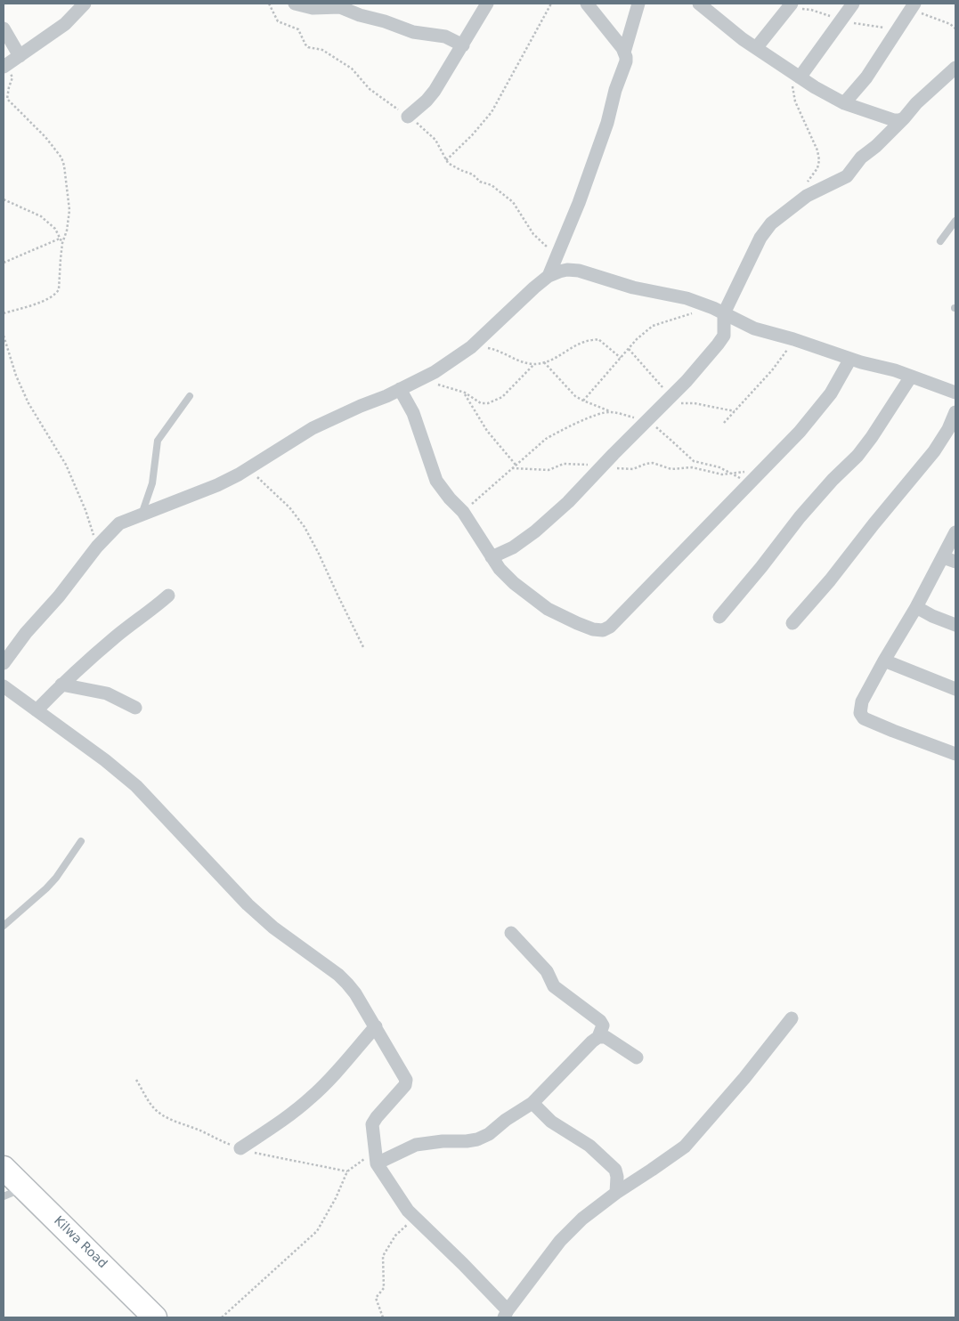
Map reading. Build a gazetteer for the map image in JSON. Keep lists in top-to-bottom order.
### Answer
{
  "streets": {
    "highway": ["Kilwa Road"]
  }
}
